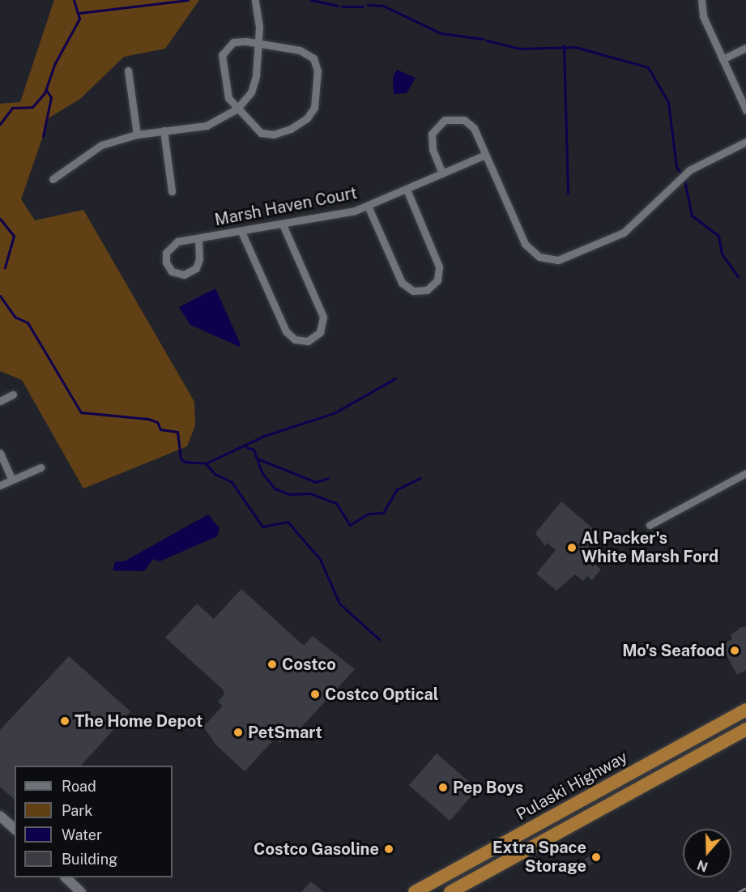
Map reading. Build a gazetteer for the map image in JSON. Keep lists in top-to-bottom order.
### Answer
{
  "streets": {
    "highway": ["Pulaski Highway"],
    "street": ["Marsh Haven Court"]
  },
  "places": [
    "Al Packer's White Marsh Ford",
    "Mo's Seafood",
    "Costco",
    "Costco Optical",
    "The Home Depot",
    "PetSmart",
    "Pep Boys",
    "Costco Gasoline",
    "Extra Space Storage"
  ],
  "legend": [
    "Road",
    "Park",
    "Water",
    "Building"
  ],
  "north": "bottom"
}
